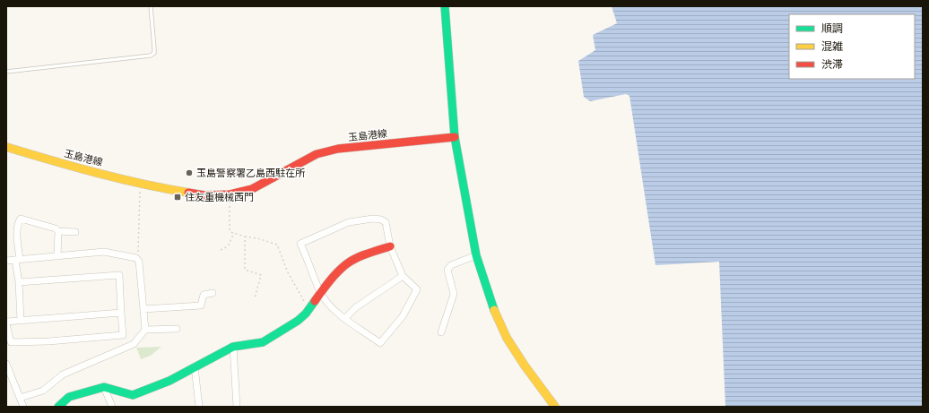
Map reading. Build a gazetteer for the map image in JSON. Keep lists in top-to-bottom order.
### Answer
{
  "streets": {
    "main road": ["玉島港線"]
  },
  "places": {
    "other": ["玉島警察署乙島西駐在所"],
    "transit": ["住友重機械西門"]
  },
  "legend": ["順調", "混雑", "渋滞"]
}
